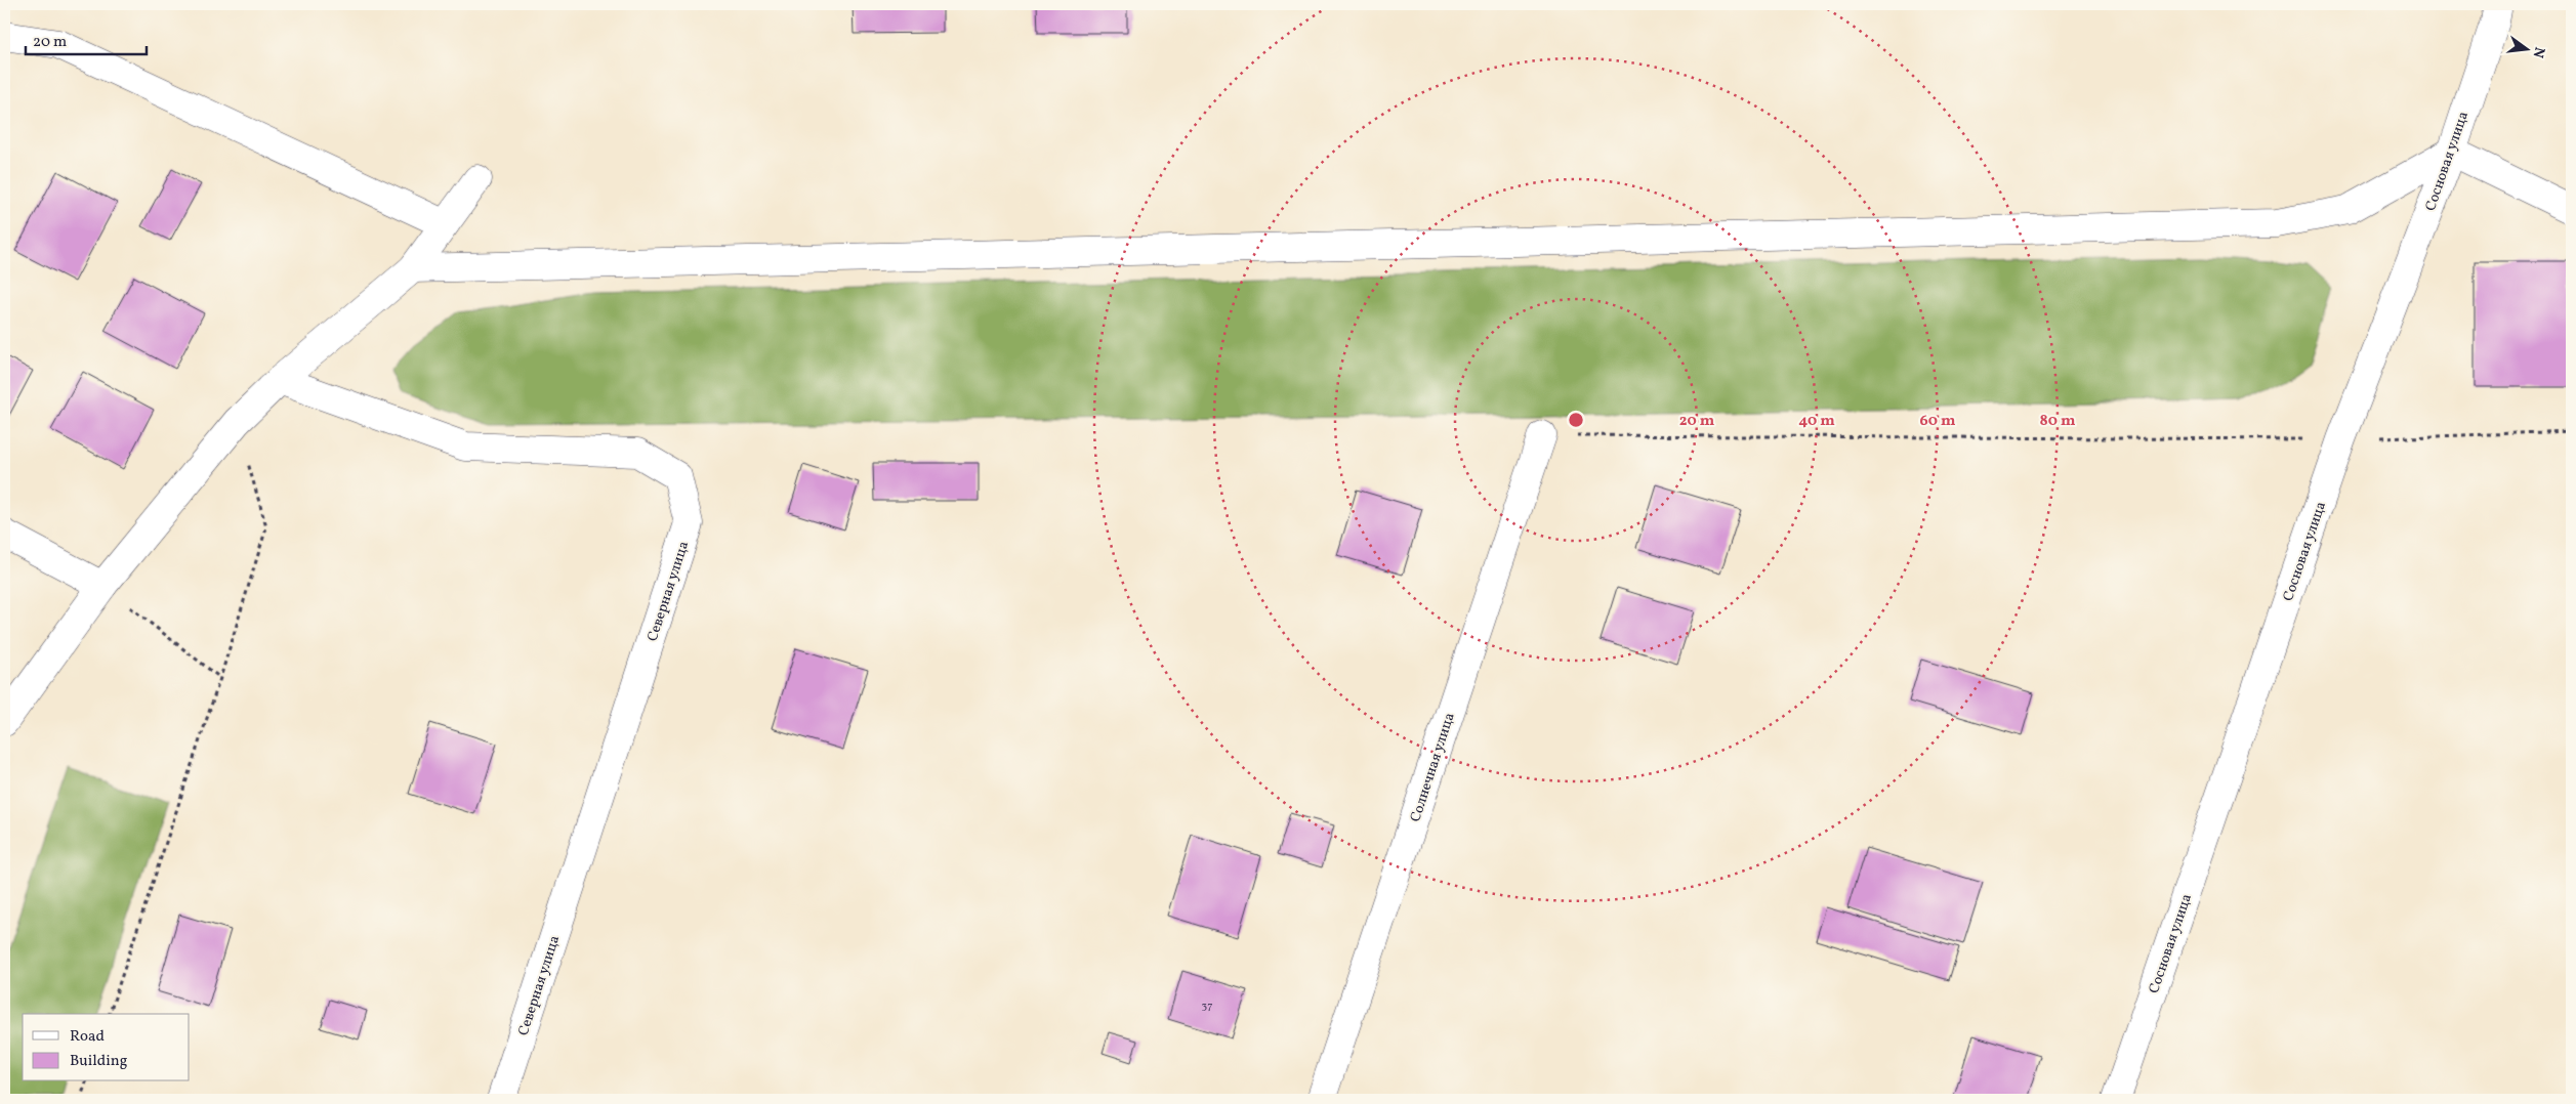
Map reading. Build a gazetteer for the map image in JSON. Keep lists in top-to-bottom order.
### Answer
{
  "streets": {
    "street": ["Сосновая улица", "Северная улица", "Солнечная улица"]
  },
  "house_numbers": ["37"],
  "legend": ["Road", "Building"],
  "scale_bar": "20 m",
  "north": "right",
  "rings": [
    "20 m",
    "40 m",
    "60 m",
    "80 m"
  ]
}
